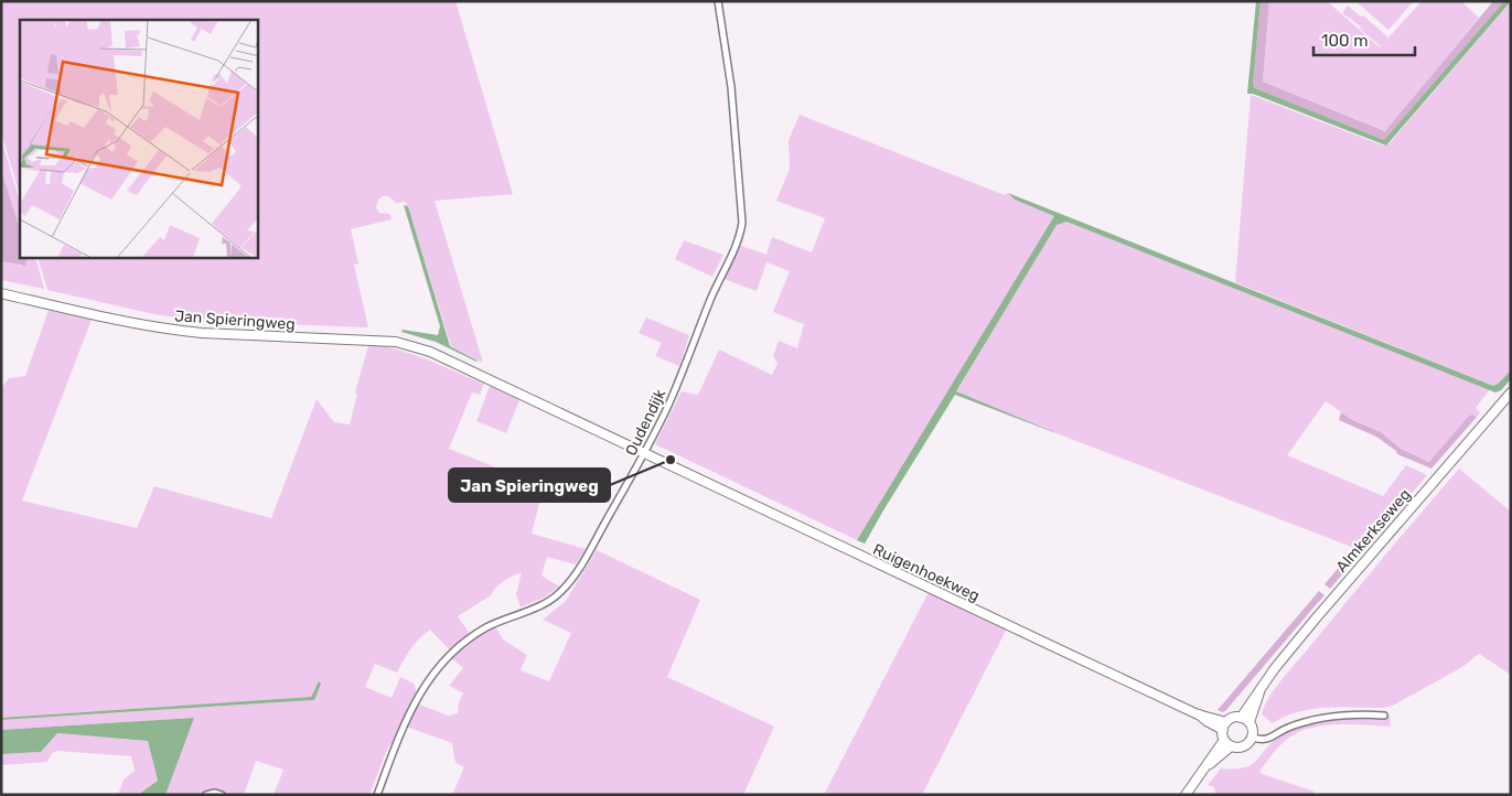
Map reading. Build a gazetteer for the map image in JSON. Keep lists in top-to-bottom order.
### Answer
{
  "streets": {
    "street": [
      "Jan Spieringweg",
      "Oudendijk",
      "Almkerkseweg",
      "Ruigenhoekweg"
    ]
  },
  "crossings": [
    ["Jan Spieringweg", "Oudendijk"],
    ["Jan Spieringweg", "Ruigenhoekweg"],
    ["Oudendijk", "Ruigenhoekweg"],
    ["Almkerkseweg", "Ruigenhoekweg"]
  ],
  "places": ["Jan Spieringweg"],
  "scale_bar": "100 m"
}
